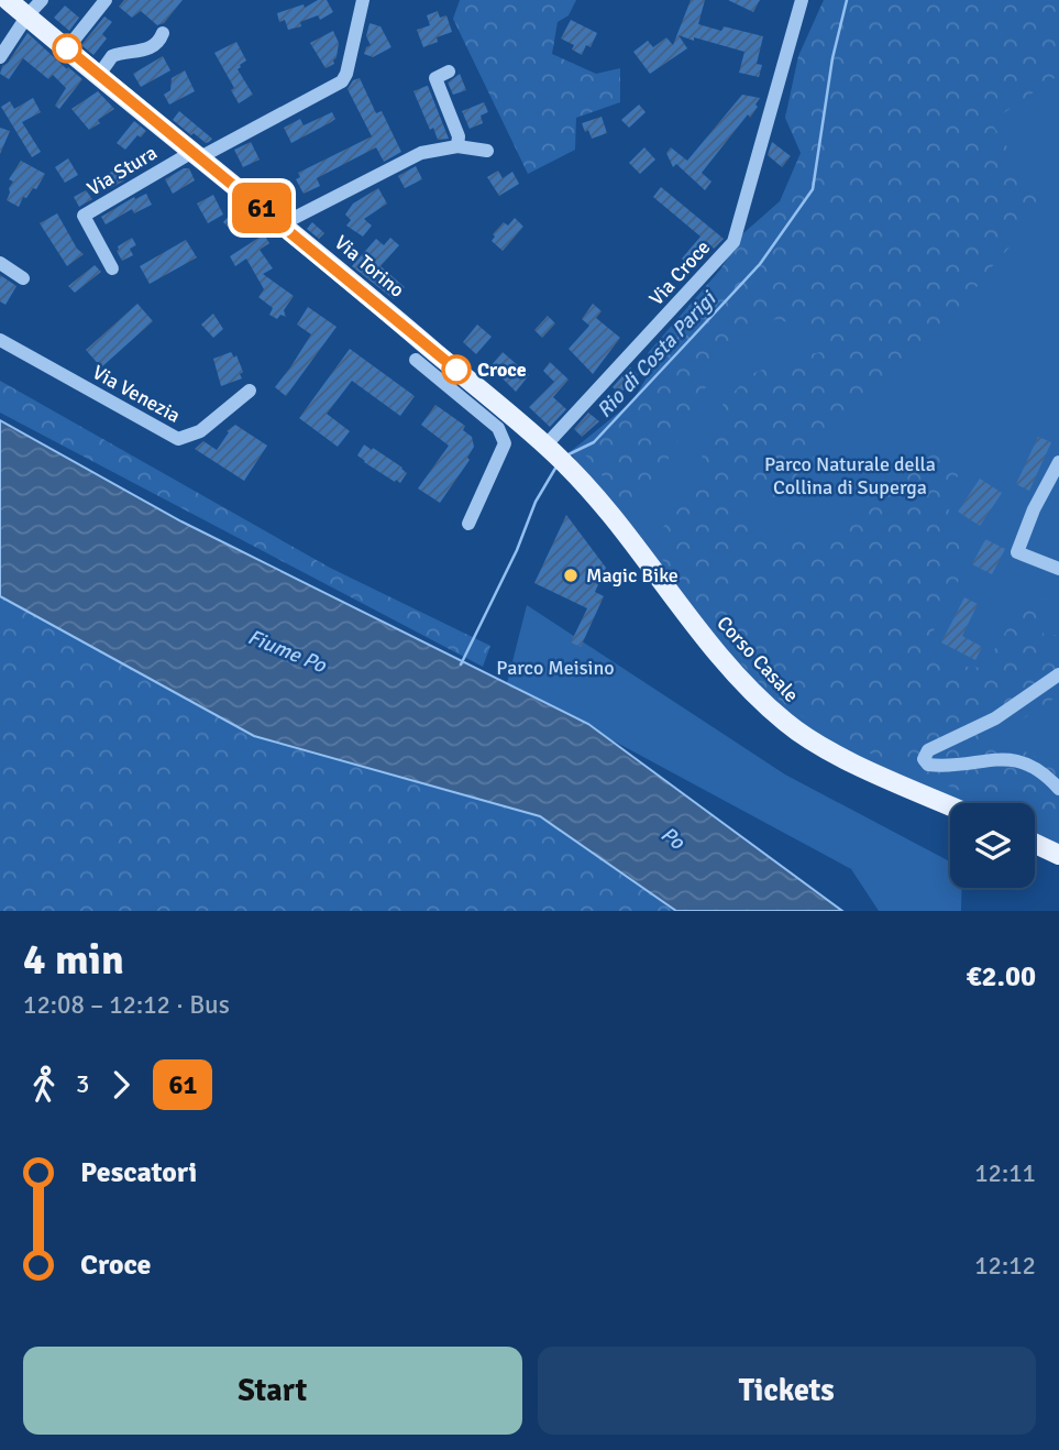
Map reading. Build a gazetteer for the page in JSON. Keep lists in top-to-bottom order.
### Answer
{
  "streets": {
    "main road": ["Via Torino", "Corso Casale"],
    "street": ["Via Stura", "Via Croce", "Via Venezia"]
  },
  "crossings": [
    ["Via Stura", "Via Torino"],
    ["Via Torino", "Via Croce"],
    ["Via Torino", "Corso Casale"],
    ["Via Croce", "Corso Casale"]
  ],
  "water": ["Rio di Costa Parigi", "Fiume Po", "Po"],
  "parks": ["Parco Naturale della Collina di Superga", "Parco Meisino"],
  "places": ["Croce", "Magic Bike"],
  "lines": ["bus line 61"],
  "page": {
    "on_map": "61",
    "heading": ["4 min", "12:08 – 12:12 · Bus", "€2.00"],
    "legs": ["3", "61"],
    "list": [
      {
        "name": "Pescatori",
        "value": "12:11"
      },
      {
        "name": "Croce",
        "value": "12:12"
      }
    ],
    "buttons": ["Start", "Tickets"]
  }
}
